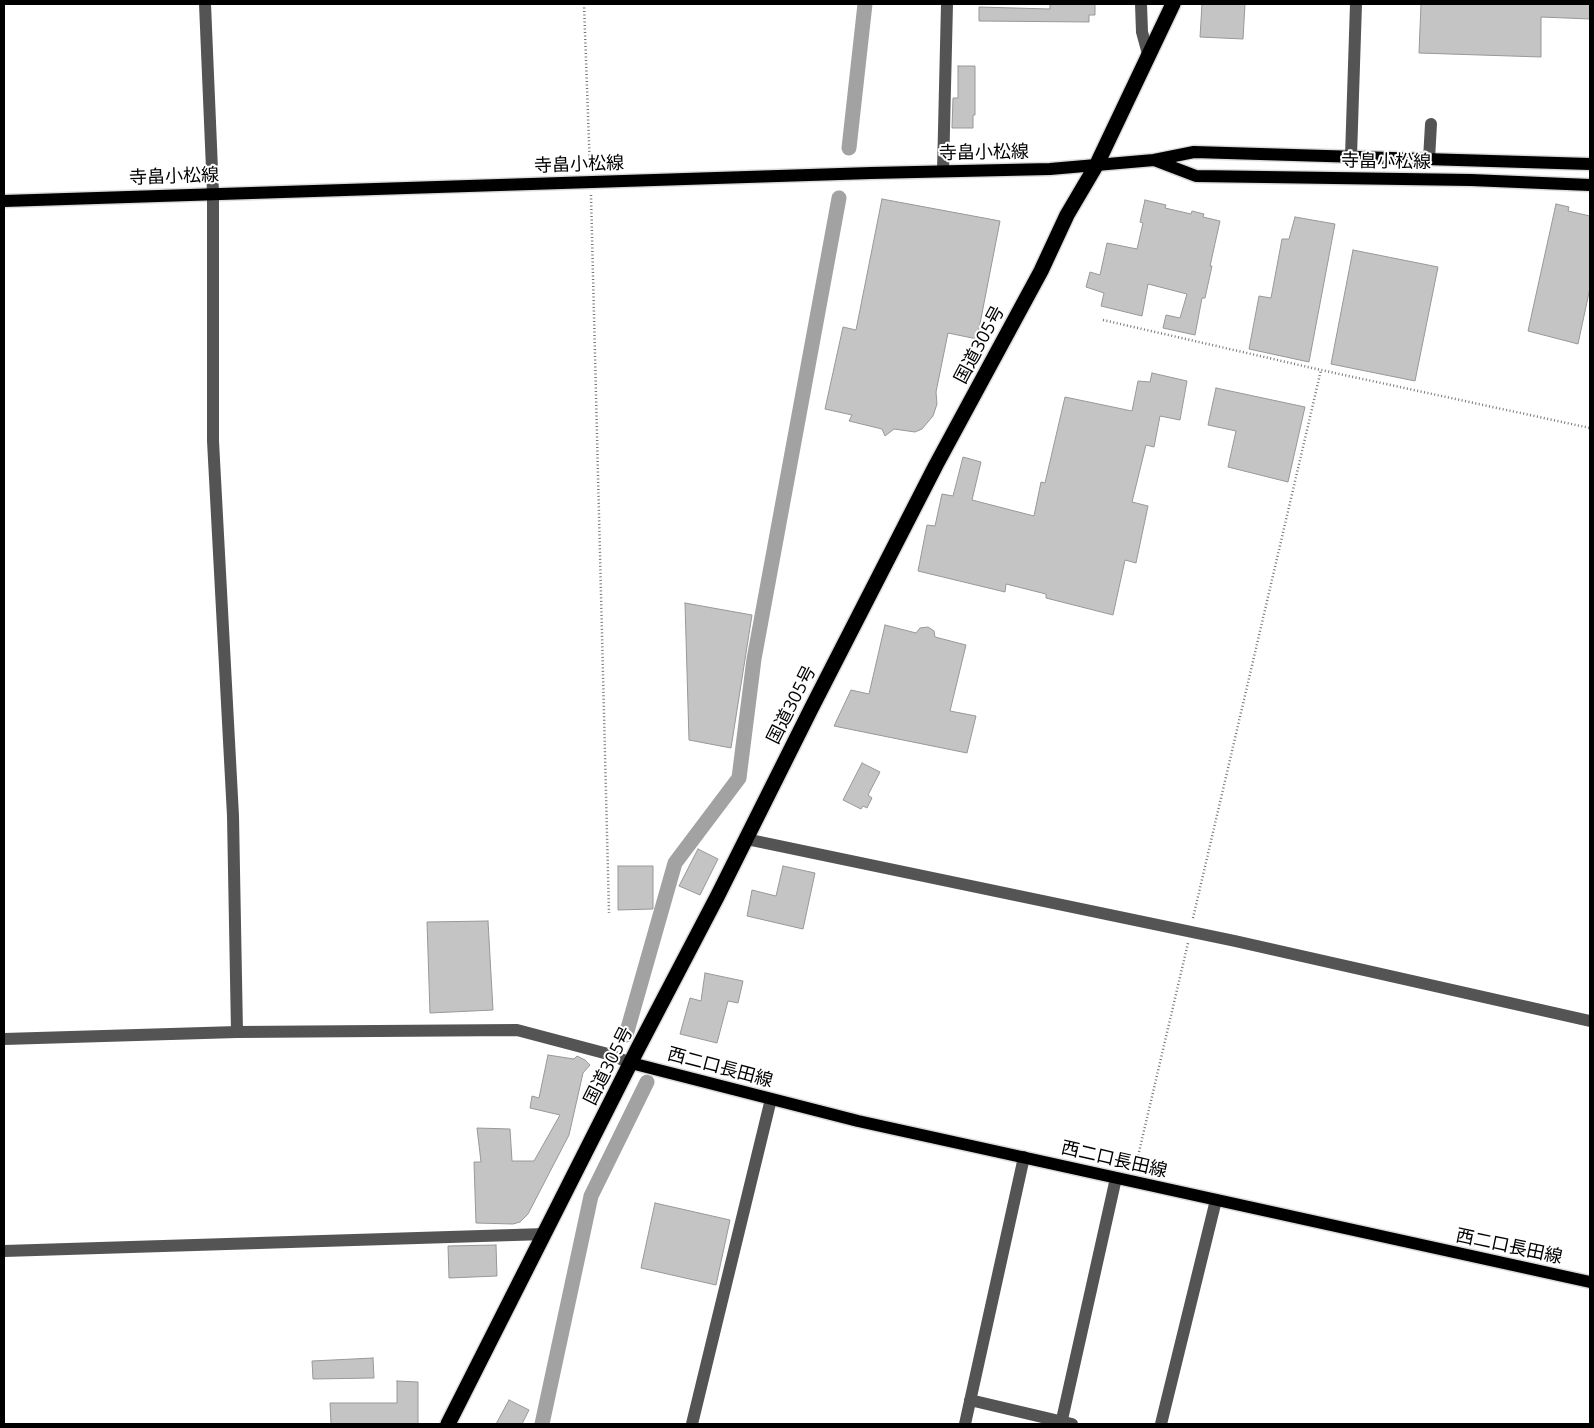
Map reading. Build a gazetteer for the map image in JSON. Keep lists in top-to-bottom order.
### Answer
{
  "streets": {
    "highway": ["国道305号"],
    "main road": ["寺畠小松線", "西二口長田線"]
  },
  "crossings": [
    ["寺畠小松線", "国道305号"],
    ["国道305号", "西二口長田線"]
  ]
}
